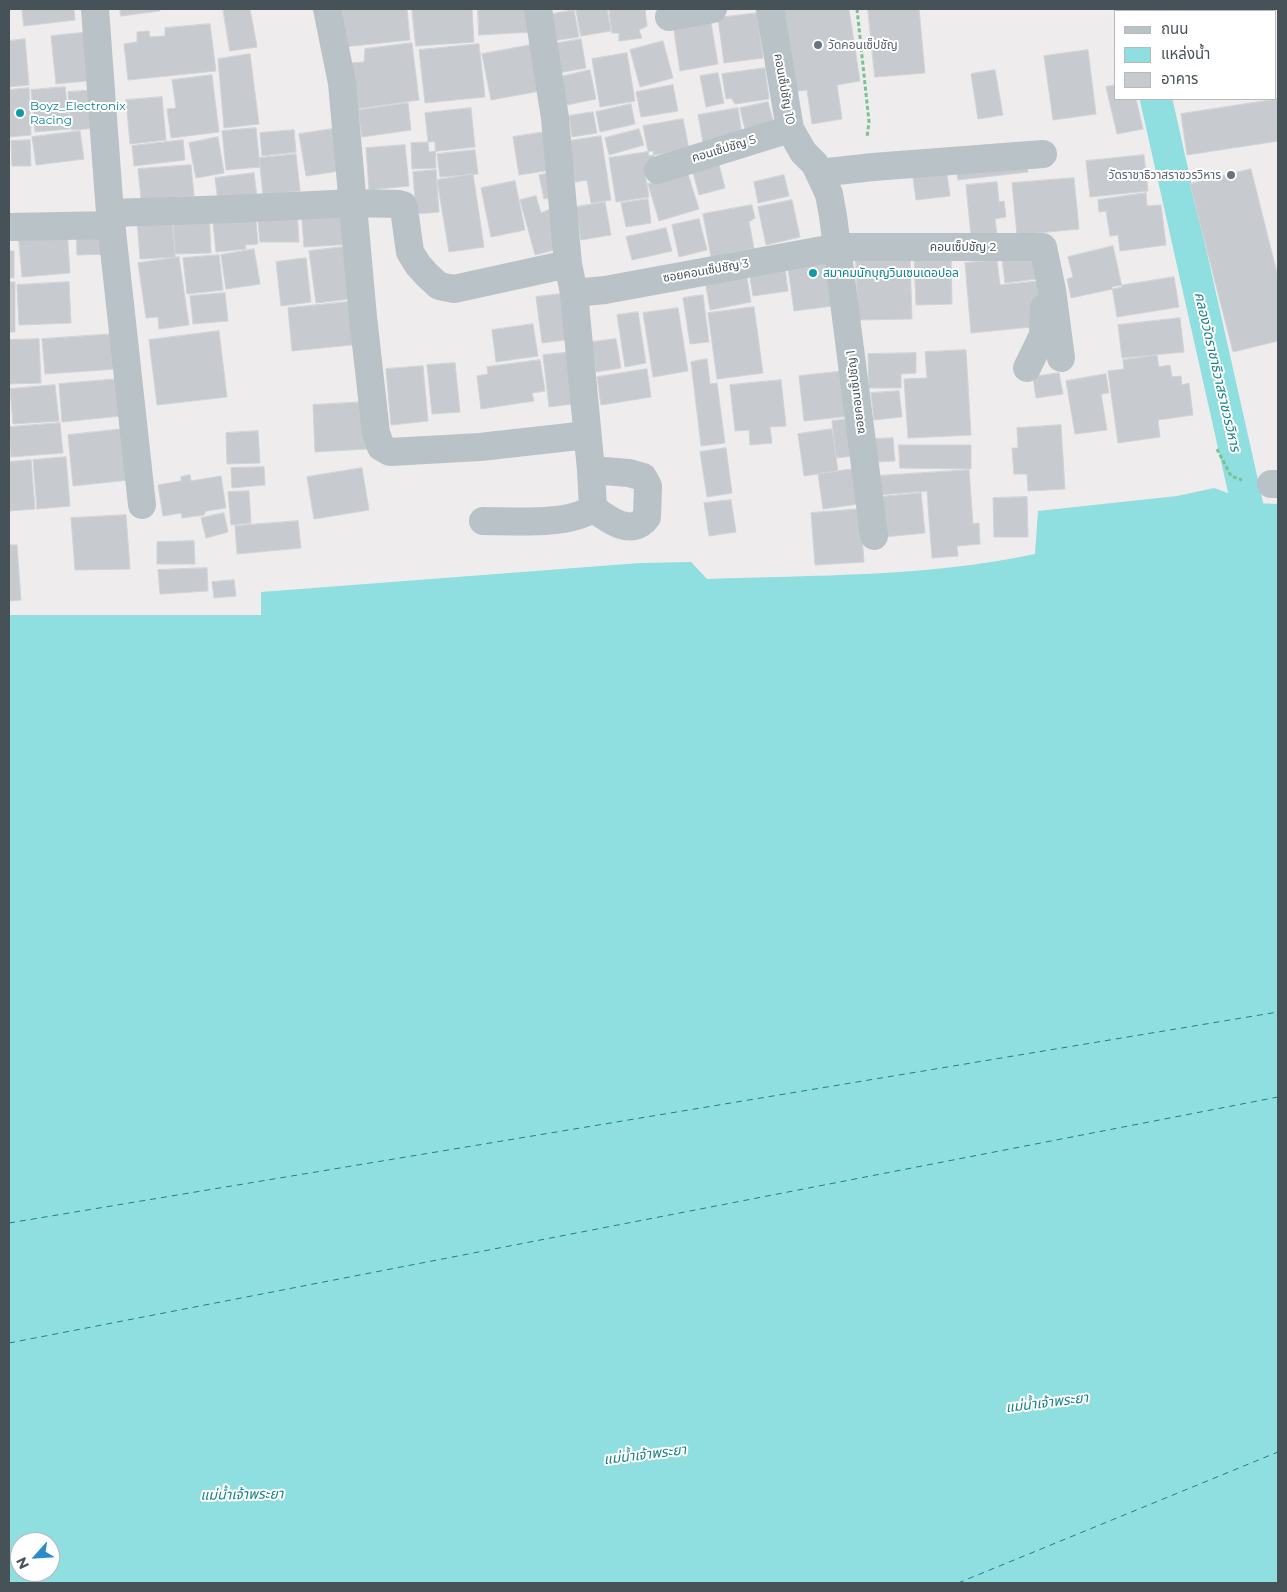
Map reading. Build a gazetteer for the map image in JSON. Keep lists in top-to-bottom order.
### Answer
{
  "streets": {
    "street": [
      "คอนเซ็ปชัญ 10",
      "คอนเซ็ปชัญ 5",
      "คอนเซ็ปชัญ 2",
      "ซอยคอนเซ็ปชัญ 3",
      "ซอยคอนเซ็ปชัญ 1"
    ]
  },
  "crossings": [
    ["คอนเซ็ปชัญ 10", "คอนเซ็ปชัญ 5"],
    ["คอนเซ็ปชัญ 10", "คอนเซ็ปชัญ 2"],
    ["คอนเซ็ปชัญ 10", "ซอยคอนเซ็ปชัญ 3"],
    ["คอนเซ็ปชัญ 10", "ซอยคอนเซ็ปชัญ 1"],
    ["คอนเซ็ปชัญ 2", "ซอยคอนเซ็ปชัญ 3"],
    ["คอนเซ็ปชัญ 2", "ซอยคอนเซ็ปชัญ 1"],
    ["ซอยคอนเซ็ปชัญ 3", "ซอยคอนเซ็ปชัญ 1"]
  ],
  "water": ["คลองวัดราชาธิวาสราชวรวิหาร", "แม่น้ำเจ้าพระยา"],
  "places": [
    "วัดคอนเซ็ปชัญ",
    "Boyz_Electronix Racing",
    "วัดราชาธิวาสราชวรวิหาร",
    "สมาคมนักบุญวินเซนเดอปอล"
  ],
  "legend": ["ถนน", "แหล่งน้ำ", "อาคาร"],
  "north": "bottom left"
}
